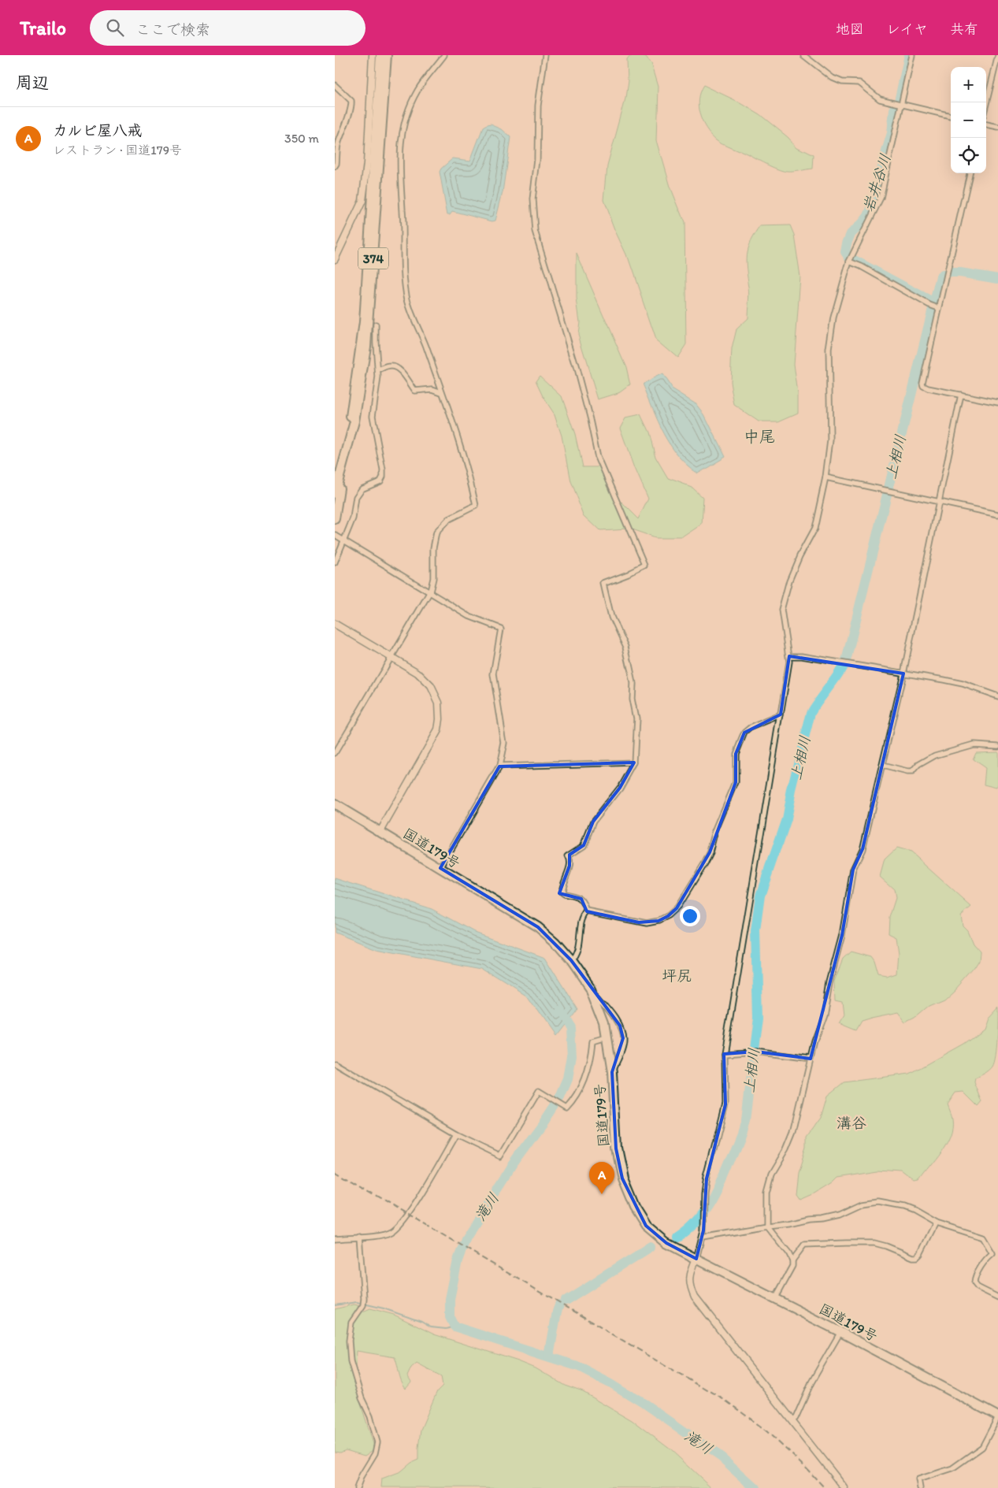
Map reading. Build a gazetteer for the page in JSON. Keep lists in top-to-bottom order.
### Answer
{
  "streets": {
    "highway": ["374", "国道179号"]
  },
  "districts": ["中尾", "坪尻", "溝谷"],
  "water": ["岩井谷川", "上相川", "滝川"],
  "page": {
    "header": "Trailo",
    "search": "ここで検索",
    "nav": ["地図", "レイヤ", "共有"],
    "heading": "周辺",
    "map_buttons": ["+", "−"],
    "list": [
      {
        "mark": "A",
        "name": "カルビ屋八戒",
        "note": "レストラン · 国道179号",
        "value": "350 m"
      }
    ],
    "pins": "A"
  }
}
